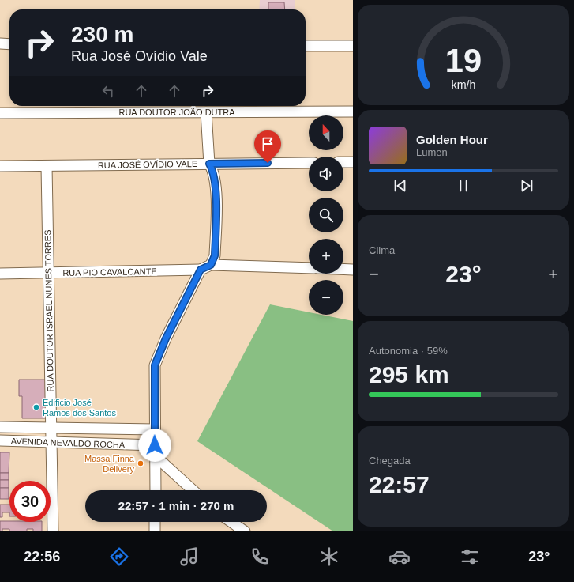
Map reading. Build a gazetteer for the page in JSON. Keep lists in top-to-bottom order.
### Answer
{
  "streets": {
    "street": [
      "RUA DOUTOR JOÃO DUTRA",
      "RUA JOSÉ OVÍDIO VALE",
      "RUA PIO CAVALCANTE",
      "RUA DOUTOR ISRAEL NUNES TORRES",
      "AVENIDA NEVALDO ROCHA"
    ]
  },
  "crossings": [
    ["RUA JOSÉ OVÍDIO VALE", "RUA DOUTOR ISRAEL NUNES TORRES"],
    ["RUA PIO CAVALCANTE", "RUA DOUTOR ISRAEL NUNES TORRES"],
    ["RUA DOUTOR ISRAEL NUNES TORRES", "AVENIDA NEVALDO ROCHA"]
  ],
  "places": ["Edificio José Ramos dos Santos", "Massa Finna Delivery"],
  "north": "top",
  "page": {
    "turn": ["230 m", "Rua José Ovídio Vale"],
    "map_buttons": ["+", "−"],
    "song": ["Golden Hour", "Lumen"],
    "tile": [
      "Clima",
      ["Autonomia · 59%", "295 km"],
      ["Chegada", "22:57"]
    ],
    "heat": ["−", "23°", "+"],
    "limit": "30",
    "trip": "22:57 · 1 min · 270 m",
    "tabs": ["22:56", "23°"],
    "gauge": ["19", "km/h"]
  }
}
